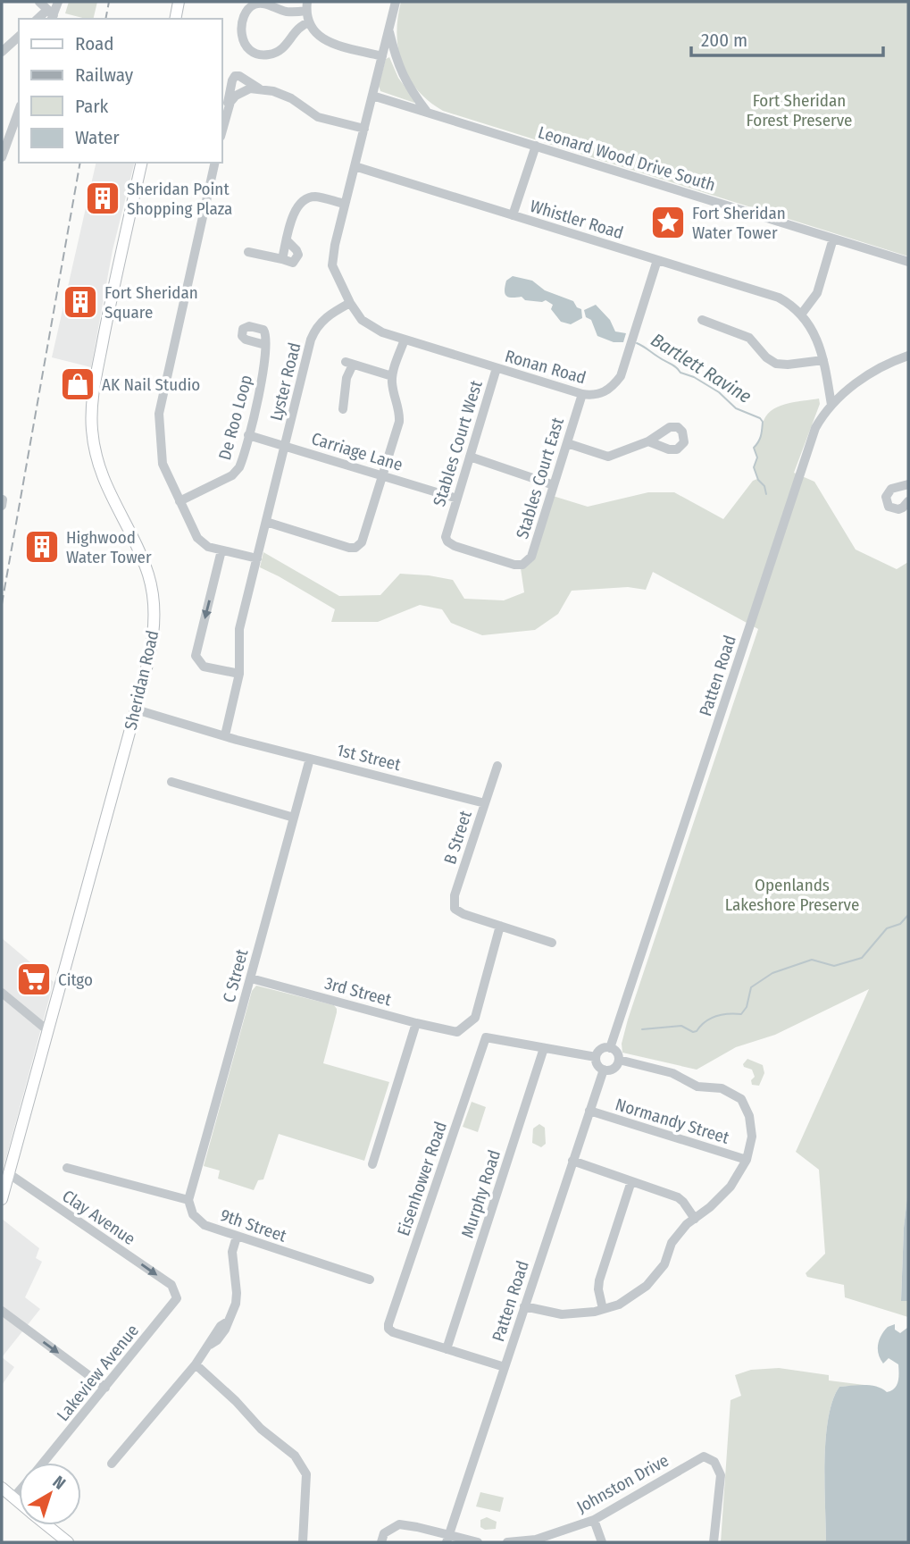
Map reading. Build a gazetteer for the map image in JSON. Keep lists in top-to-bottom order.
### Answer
{
  "streets": {
    "main road": ["Sheridan Road"],
    "street": [
      "Leonard Wood Drive South",
      "Whistler Road",
      "Ronan Road",
      "Lyster Road",
      "De Roo Loop",
      "Stables Court West",
      "Carriage Lane",
      "Stables Court East",
      "Patten Road",
      "1st Street",
      "B Street",
      "C Street",
      "3rd Street",
      "Normandy Street",
      "Eisenhower Road",
      "Murphy Road",
      "Clay Avenue",
      "9th Street",
      "Lakeview Avenue",
      "Johnston Drive"
    ]
  },
  "crossings": [
    ["Whistler Road", "Ronan Road"],
    ["Whistler Road", "Patten Road"],
    ["Ronan Road", "Lyster Road"],
    ["Ronan Road", "Stables Court West"],
    ["Ronan Road", "Stables Court East"],
    ["Lyster Road", "Carriage Lane"],
    ["Lyster Road", "1st Street"],
    ["De Roo Loop", "Carriage Lane"],
    ["Stables Court West", "Carriage Lane"],
    ["Stables Court West", "Stables Court East"],
    ["Patten Road", "Normandy Street"],
    ["Sheridan Road", "1st Street"],
    ["Sheridan Road", "Clay Avenue"],
    ["1st Street", "B Street"],
    ["1st Street", "C Street"],
    ["B Street", "3rd Street"],
    ["C Street", "3rd Street"],
    ["C Street", "9th Street"],
    ["Eisenhower Road", "Murphy Road"],
    ["Clay Avenue", "Lakeview Avenue"]
  ],
  "water": ["Bartlett Ravine"],
  "parks": ["Fort Sheridan Forest Preserve", "Openlands Lakeshore Preserve"],
  "places": {
    "building": ["Sheridan Point Shopping Plaza", "Fort Sheridan Square", "Highwood Water Tower"],
    "place": ["Fort Sheridan Water Tower"],
    "shop": ["AK Nail Studio"],
    "supermarket": ["Citgo"]
  },
  "legend": [
    "Road",
    "Railway",
    "Park",
    "Water"
  ],
  "scale_bar": "200 m",
  "north": "top right"
}
